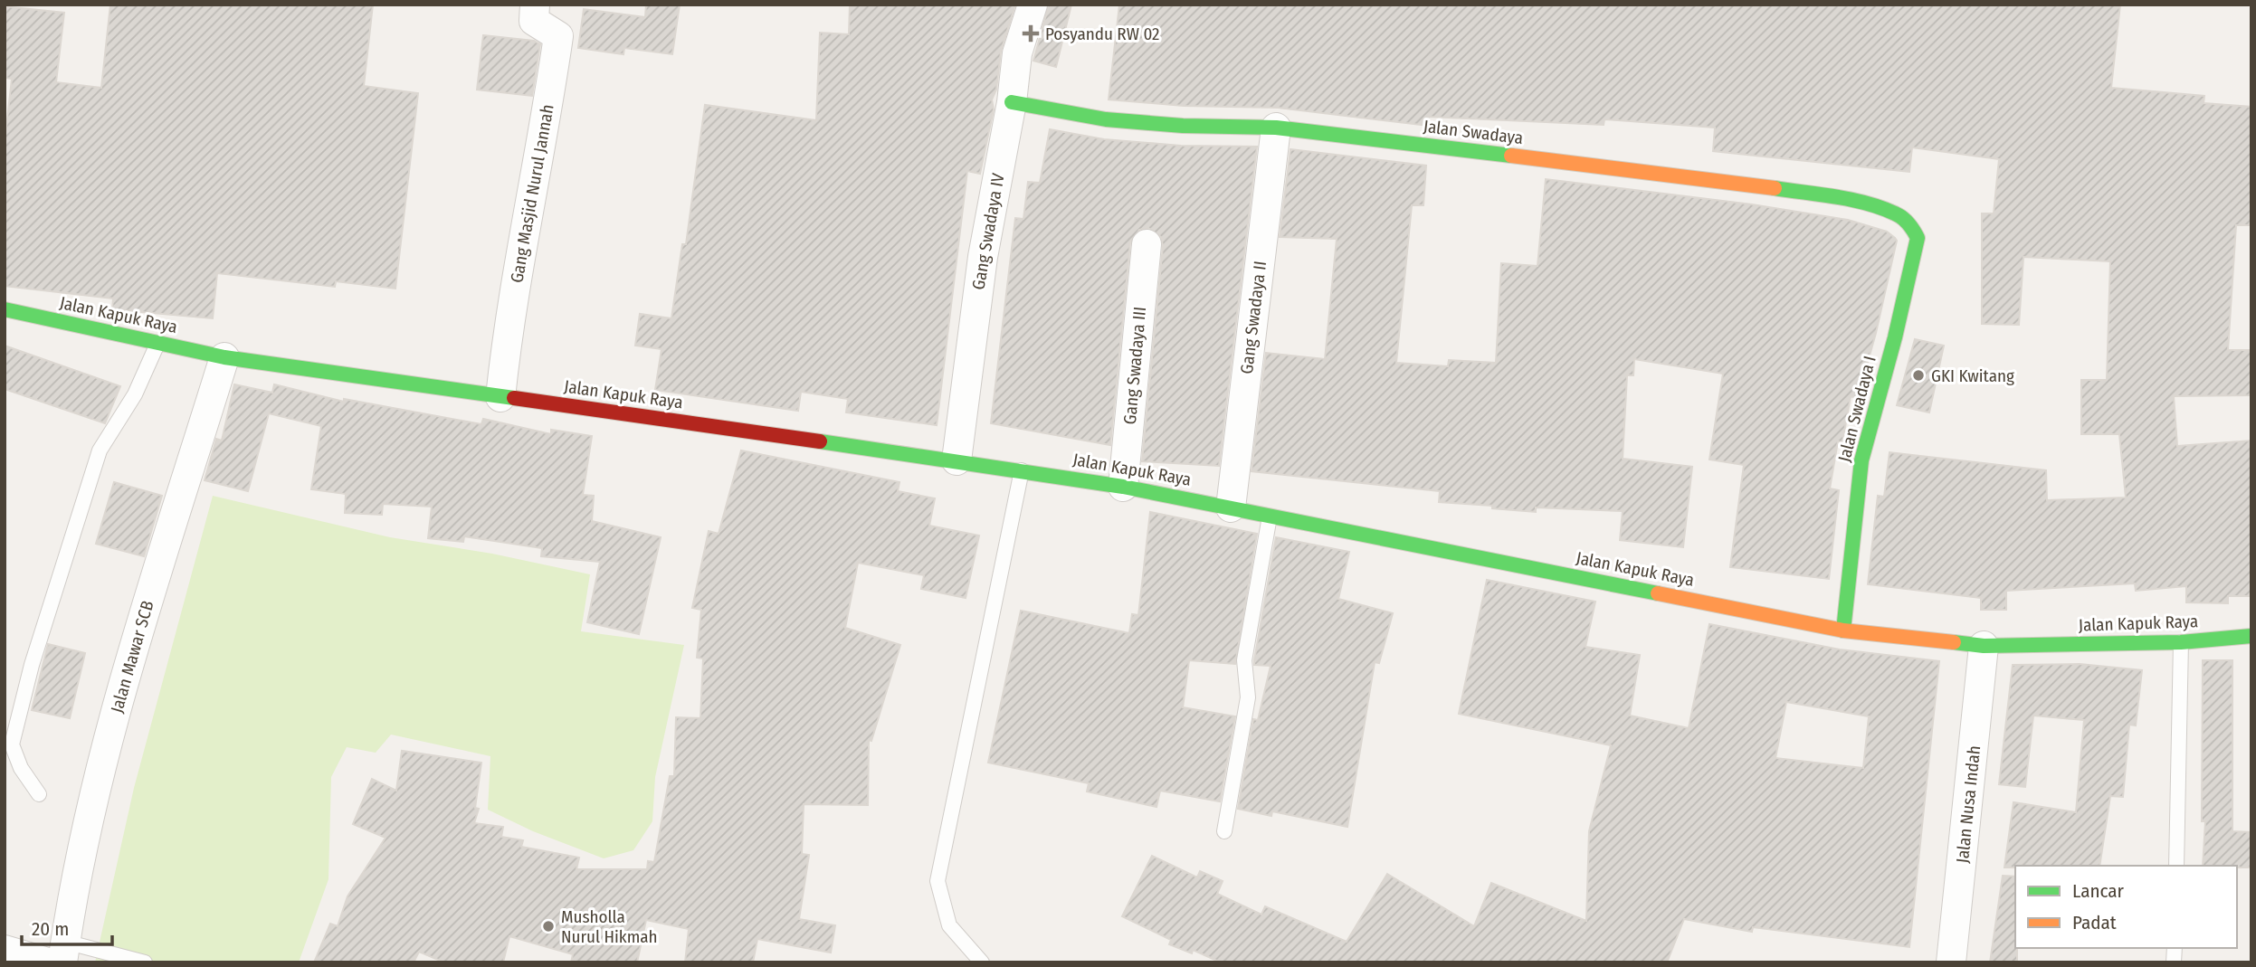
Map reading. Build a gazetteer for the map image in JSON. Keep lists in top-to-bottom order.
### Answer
{
  "streets": {
    "main road": ["Jalan Swadaya", "Jalan Kapuk Raya", "Jalan Swadaya I"],
    "street": [
      "Gang Masjid Nurul Jannah",
      "Gang Swadaya IV",
      "Gang Swadaya II",
      "Gang Swadaya III",
      "Jalan Mawar SCB",
      "Jalan Nusa Indah"
    ]
  },
  "crossings": [
    ["Jalan Swadaya", "Gang Swadaya IV"],
    ["Jalan Swadaya", "Gang Swadaya II"],
    ["Jalan Swadaya", "Jalan Swadaya I"],
    ["Gang Masjid Nurul Jannah", "Jalan Kapuk Raya"],
    ["Gang Swadaya IV", "Jalan Kapuk Raya"],
    ["Jalan Kapuk Raya", "Gang Swadaya II"],
    ["Jalan Kapuk Raya", "Gang Swadaya III"],
    ["Jalan Kapuk Raya", "Jalan Swadaya I"],
    ["Jalan Kapuk Raya", "Jalan Mawar SCB"],
    ["Jalan Kapuk Raya", "Jalan Nusa Indah"]
  ],
  "places": {
    "health": ["Posyandu RW 02"],
    "other": ["GKI Kwitang", "Musholla Nurul Hikmah"]
  },
  "legend": ["Lancar", "Padat"],
  "scale_bar": "20 m"
}
